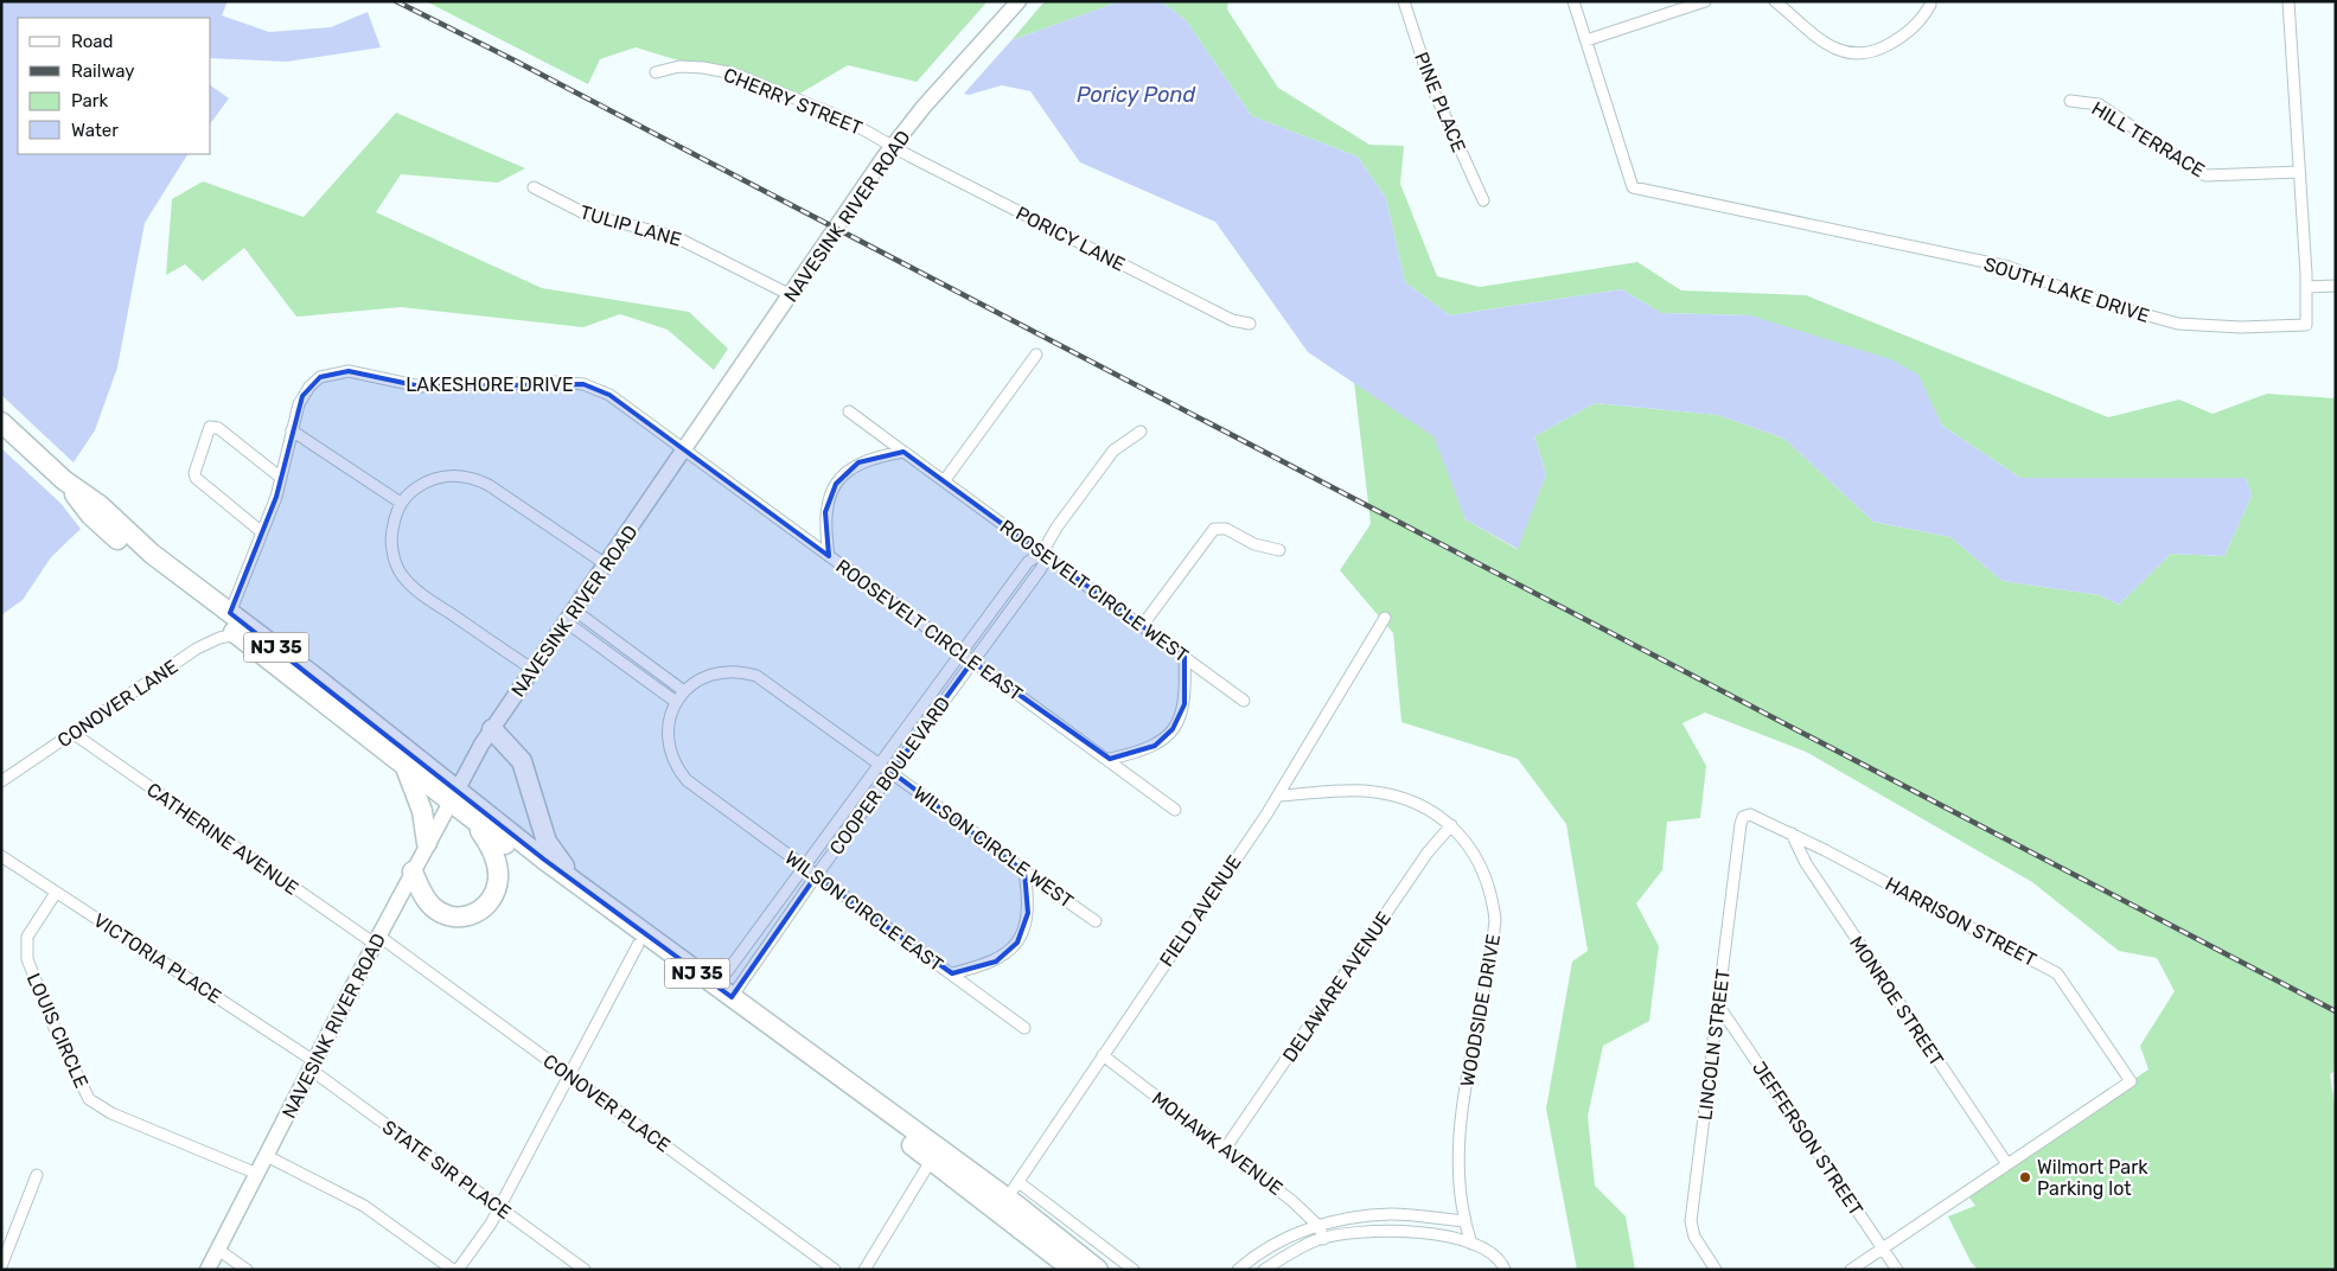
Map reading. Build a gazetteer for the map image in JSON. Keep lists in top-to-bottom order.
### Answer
{
  "streets": {
    "highway": ["NJ 35"],
    "main road": ["NAVESINK RIVER ROAD"],
    "street": [
      "CHERRY STREET",
      "PINE PLACE",
      "HILL TERRACE",
      "TULIP LANE",
      "PORICY LANE",
      "SOUTH LAKE DRIVE",
      "LAKESHORE DRIVE",
      "ROOSEVELT CIRCLE WEST",
      "ROOSEVELT CIRCLE EAST",
      "CONOVER LANE",
      "COOPER BOULEVARD",
      "CATHERINE AVENUE",
      "WILSON CIRCLE WEST",
      "WILSON CIRCLE EAST",
      "FIELD AVENUE",
      "HARRISON STREET",
      "VICTORIA PLACE",
      "DELAWARE AVENUE",
      "MONROE STREET",
      "WOODSIDE DRIVE",
      "LOUIS CIRCLE",
      "LINCOLN STREET",
      "CONOVER PLACE",
      "JEFFERSON STREET",
      "MOHAWK AVENUE",
      "STATE SIR PLACE"
    ]
  },
  "crossings": [
    ["CHERRY STREET", "NAVESINK RIVER ROAD"],
    ["CHERRY STREET", "PORICY LANE"],
    ["HILL TERRACE", "SOUTH LAKE DRIVE"],
    ["NAVESINK RIVER ROAD", "TULIP LANE"],
    ["NAVESINK RIVER ROAD", "PORICY LANE"],
    ["NAVESINK RIVER ROAD", "LAKESHORE DRIVE"],
    ["NAVESINK RIVER ROAD", "ROOSEVELT CIRCLE EAST"],
    ["NAVESINK RIVER ROAD", "NJ 35"],
    ["NAVESINK RIVER ROAD", "CATHERINE AVENUE"],
    ["NAVESINK RIVER ROAD", "VICTORIA PLACE"],
    ["NAVESINK RIVER ROAD", "LOUIS CIRCLE"],
    ["NAVESINK RIVER ROAD", "CONOVER PLACE"],
    ["NAVESINK RIVER ROAD", "STATE SIR PLACE"],
    ["LAKESHORE DRIVE", "ROOSEVELT CIRCLE EAST"],
    ["LAKESHORE DRIVE", "NJ 35"],
    ["ROOSEVELT CIRCLE WEST", "COOPER BOULEVARD"],
    ["ROOSEVELT CIRCLE EAST", "COOPER BOULEVARD"],
    ["NJ 35", "CONOVER LANE"],
    ["NJ 35", "COOPER BOULEVARD"],
    ["NJ 35", "FIELD AVENUE"],
    ["CONOVER LANE", "CATHERINE AVENUE"],
    ["COOPER BOULEVARD", "WILSON CIRCLE WEST"],
    ["COOPER BOULEVARD", "WILSON CIRCLE EAST"],
    ["CATHERINE AVENUE", "CONOVER PLACE"],
    ["FIELD AVENUE", "WOODSIDE DRIVE"],
    ["FIELD AVENUE", "MOHAWK AVENUE"],
    ["HARRISON STREET", "MONROE STREET"],
    ["HARRISON STREET", "LINCOLN STREET"],
    ["VICTORIA PLACE", "LOUIS CIRCLE"],
    ["VICTORIA PLACE", "STATE SIR PLACE"],
    ["DELAWARE AVENUE", "WOODSIDE DRIVE"],
    ["DELAWARE AVENUE", "MOHAWK AVENUE"],
    ["LINCOLN STREET", "JEFFERSON STREET"]
  ],
  "water": ["Poricy Pond"],
  "places": ["Wilmort Park Parking lot"],
  "legend": [
    "Road",
    "Railway",
    "Park",
    "Water"
  ]
}
